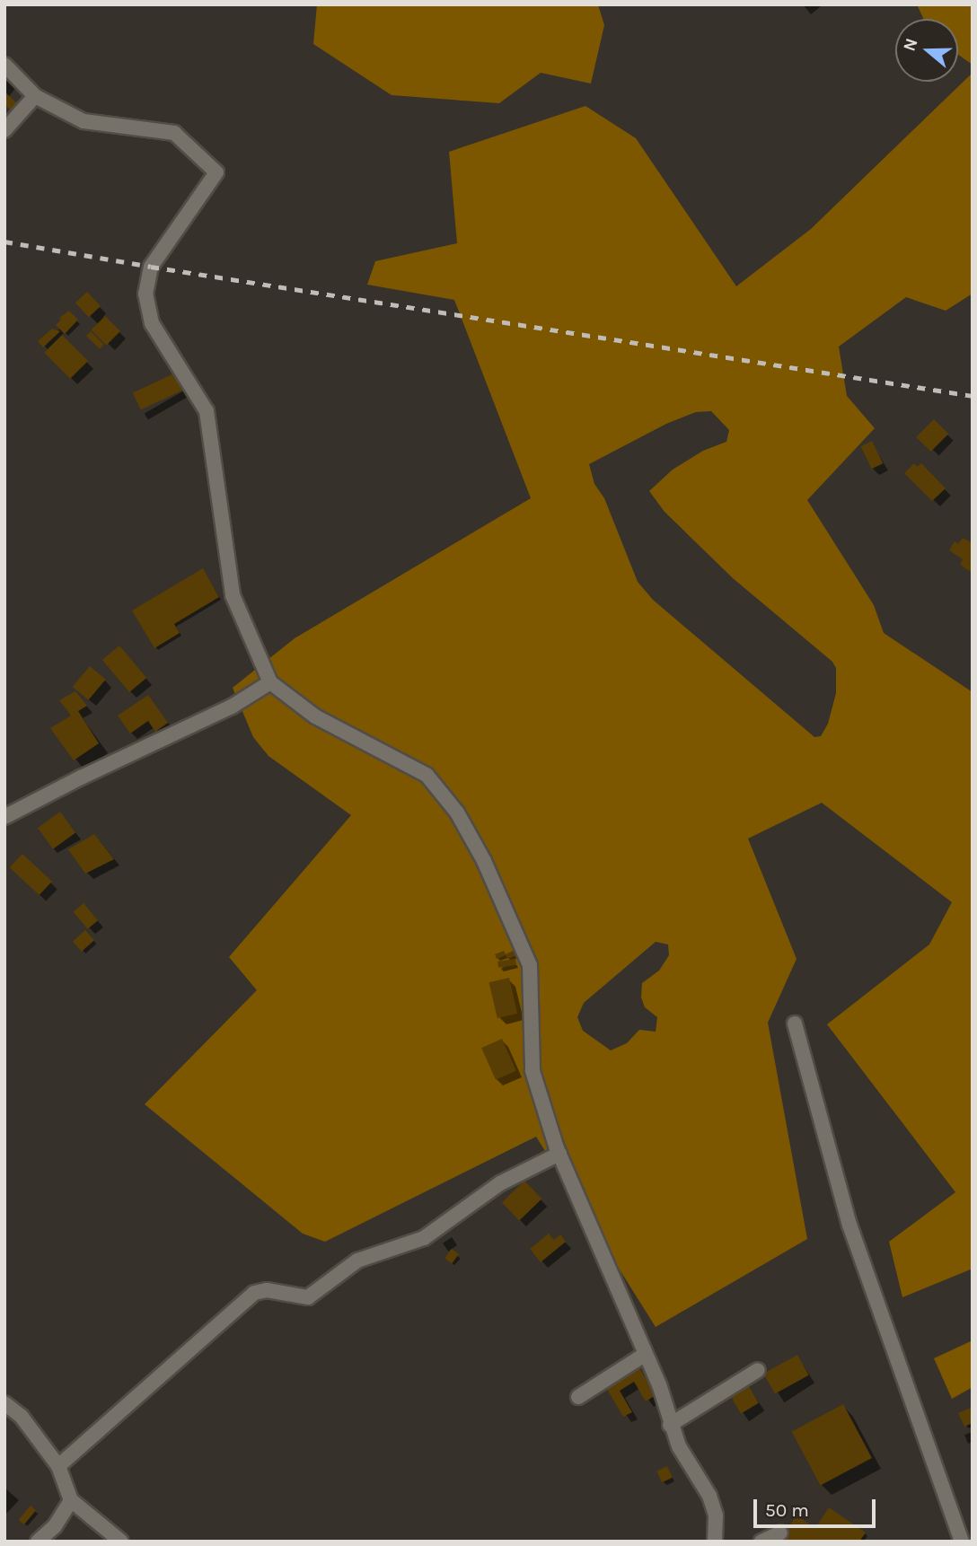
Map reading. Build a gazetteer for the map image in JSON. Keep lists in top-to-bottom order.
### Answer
{
  "scale_bar": "50 m",
  "north": "left"
}
